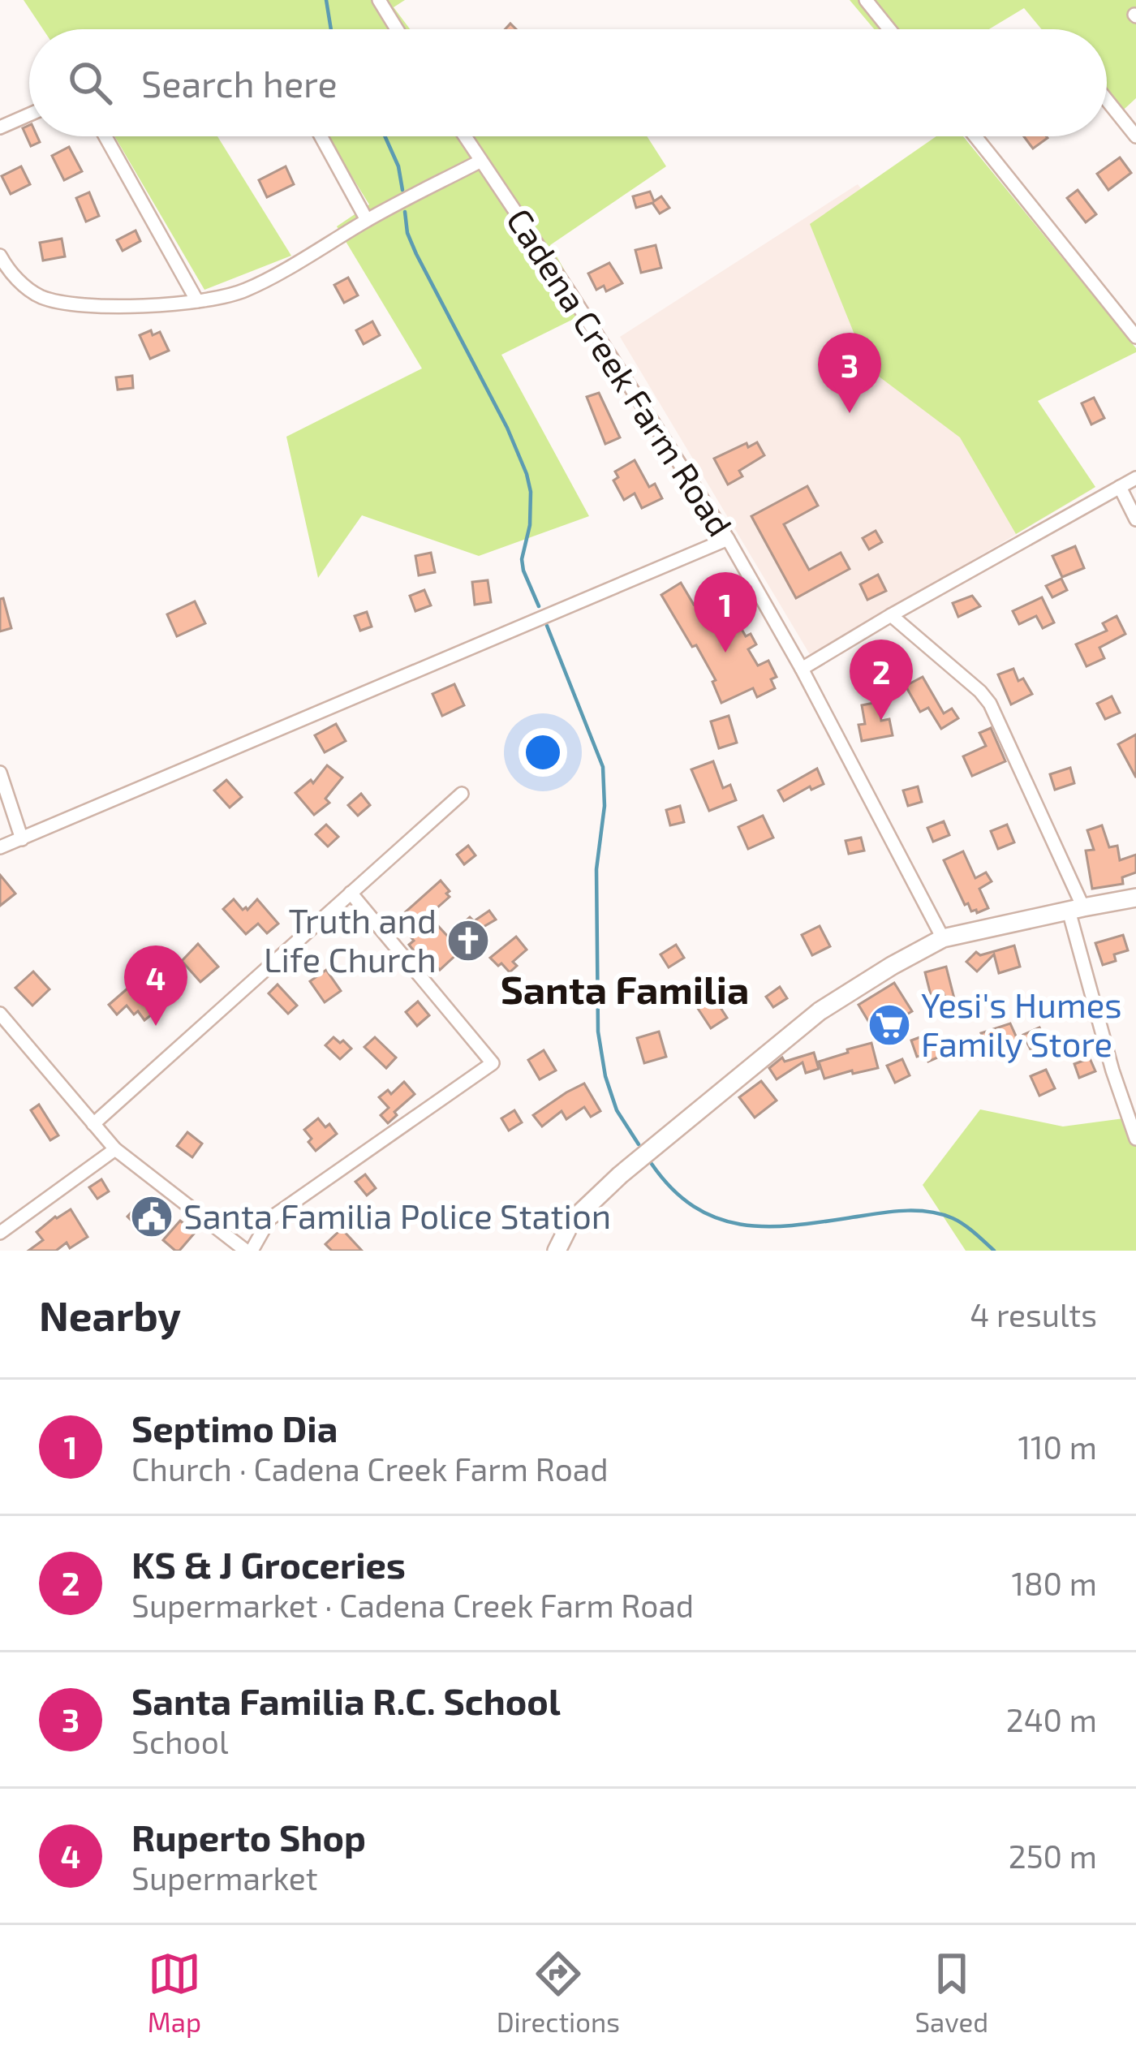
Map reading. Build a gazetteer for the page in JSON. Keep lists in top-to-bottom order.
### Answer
{
  "streets": {
    "street": ["Cadena Creek Farm Road"]
  },
  "districts": ["Santa Familia"],
  "places": {
    "church": ["Truth and Life Church"],
    "supermarket": ["Yesi's Humes Family Store"],
    "public building": ["Santa Familia Police Station"]
  },
  "page": {
    "search": "Search here",
    "pins": [
      "3",
      "1",
      "2",
      "4"
    ],
    "heading": ["Nearby", "4 results"],
    "list": [
      {
        "mark": "1",
        "name": "Septimo Dia",
        "note": "Church · Cadena Creek Farm Road",
        "value": "110 m"
      },
      {
        "mark": "2",
        "name": "KS & J Groceries",
        "note": "Supermarket · Cadena Creek Farm Road",
        "value": "180 m"
      },
      {
        "mark": "3",
        "name": "Santa Familia R.C. School",
        "note": "School",
        "value": "240 m"
      },
      {
        "mark": "4",
        "name": "Ruperto Shop",
        "note": "Supermarket",
        "value": "250 m"
      }
    ],
    "nav": ["Map", "Directions", "Saved"]
  }
}
